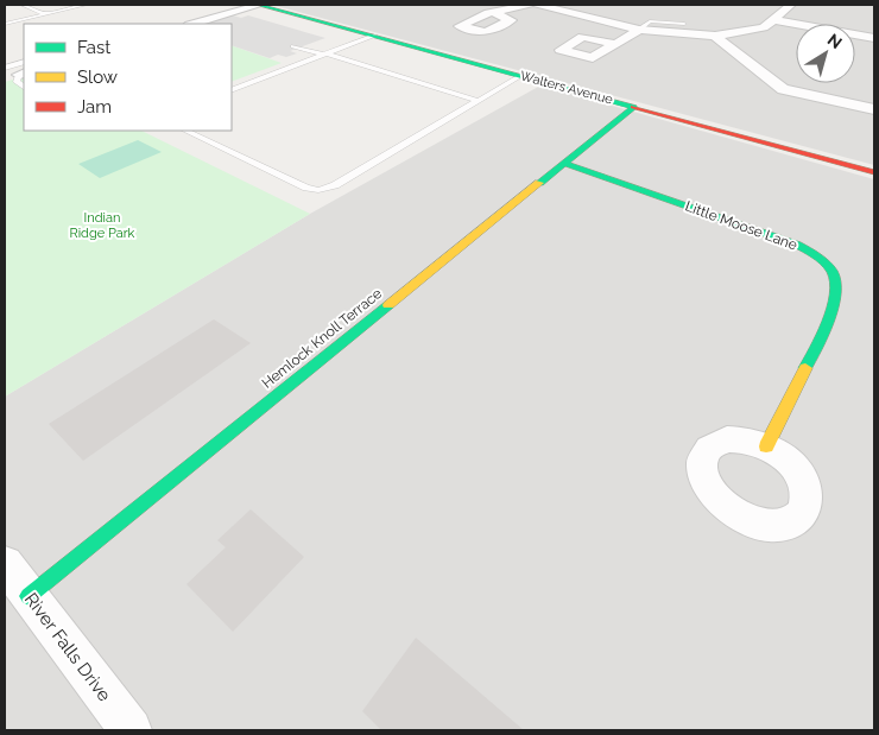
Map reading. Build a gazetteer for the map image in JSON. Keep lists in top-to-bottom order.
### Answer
{
  "streets": {
    "street": [
      "Walters Avenue",
      "Little Moose Lane",
      "Hemlock Knoll Terrace",
      "River Falls Drive"
    ]
  },
  "crossings": [
    ["Walters Avenue", "Hemlock Knoll Terrace"],
    ["Little Moose Lane", "Hemlock Knoll Terrace"],
    ["Hemlock Knoll Terrace", "River Falls Drive"]
  ],
  "parks": ["Indian Ridge Park"],
  "legend": ["Fast", "Slow", "Jam"],
  "north": "top right"
}
